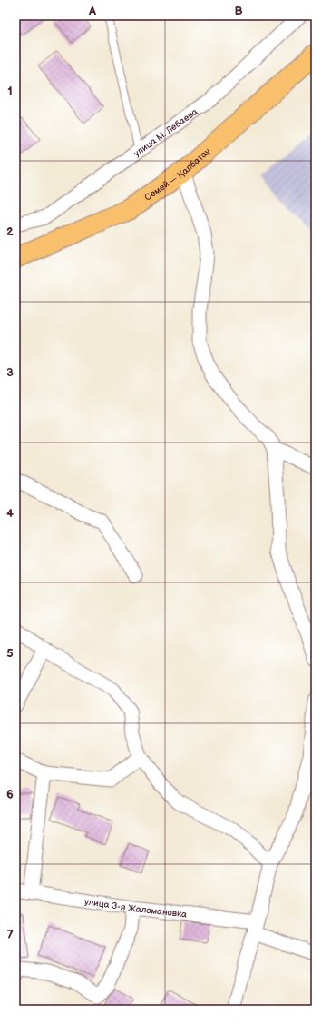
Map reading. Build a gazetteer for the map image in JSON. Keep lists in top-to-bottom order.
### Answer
{
  "streets": {
    "highway": ["Семей — Қалбатау"],
    "street": ["улица М. Лебаева", "улица 3-я Жаломановка"]
  },
  "grid": {
    "columns": ["A", "B"],
    "rows": [
      "1",
      "2",
      "3",
      "4",
      "5",
      "6",
      "7"
    ]
  }
}
